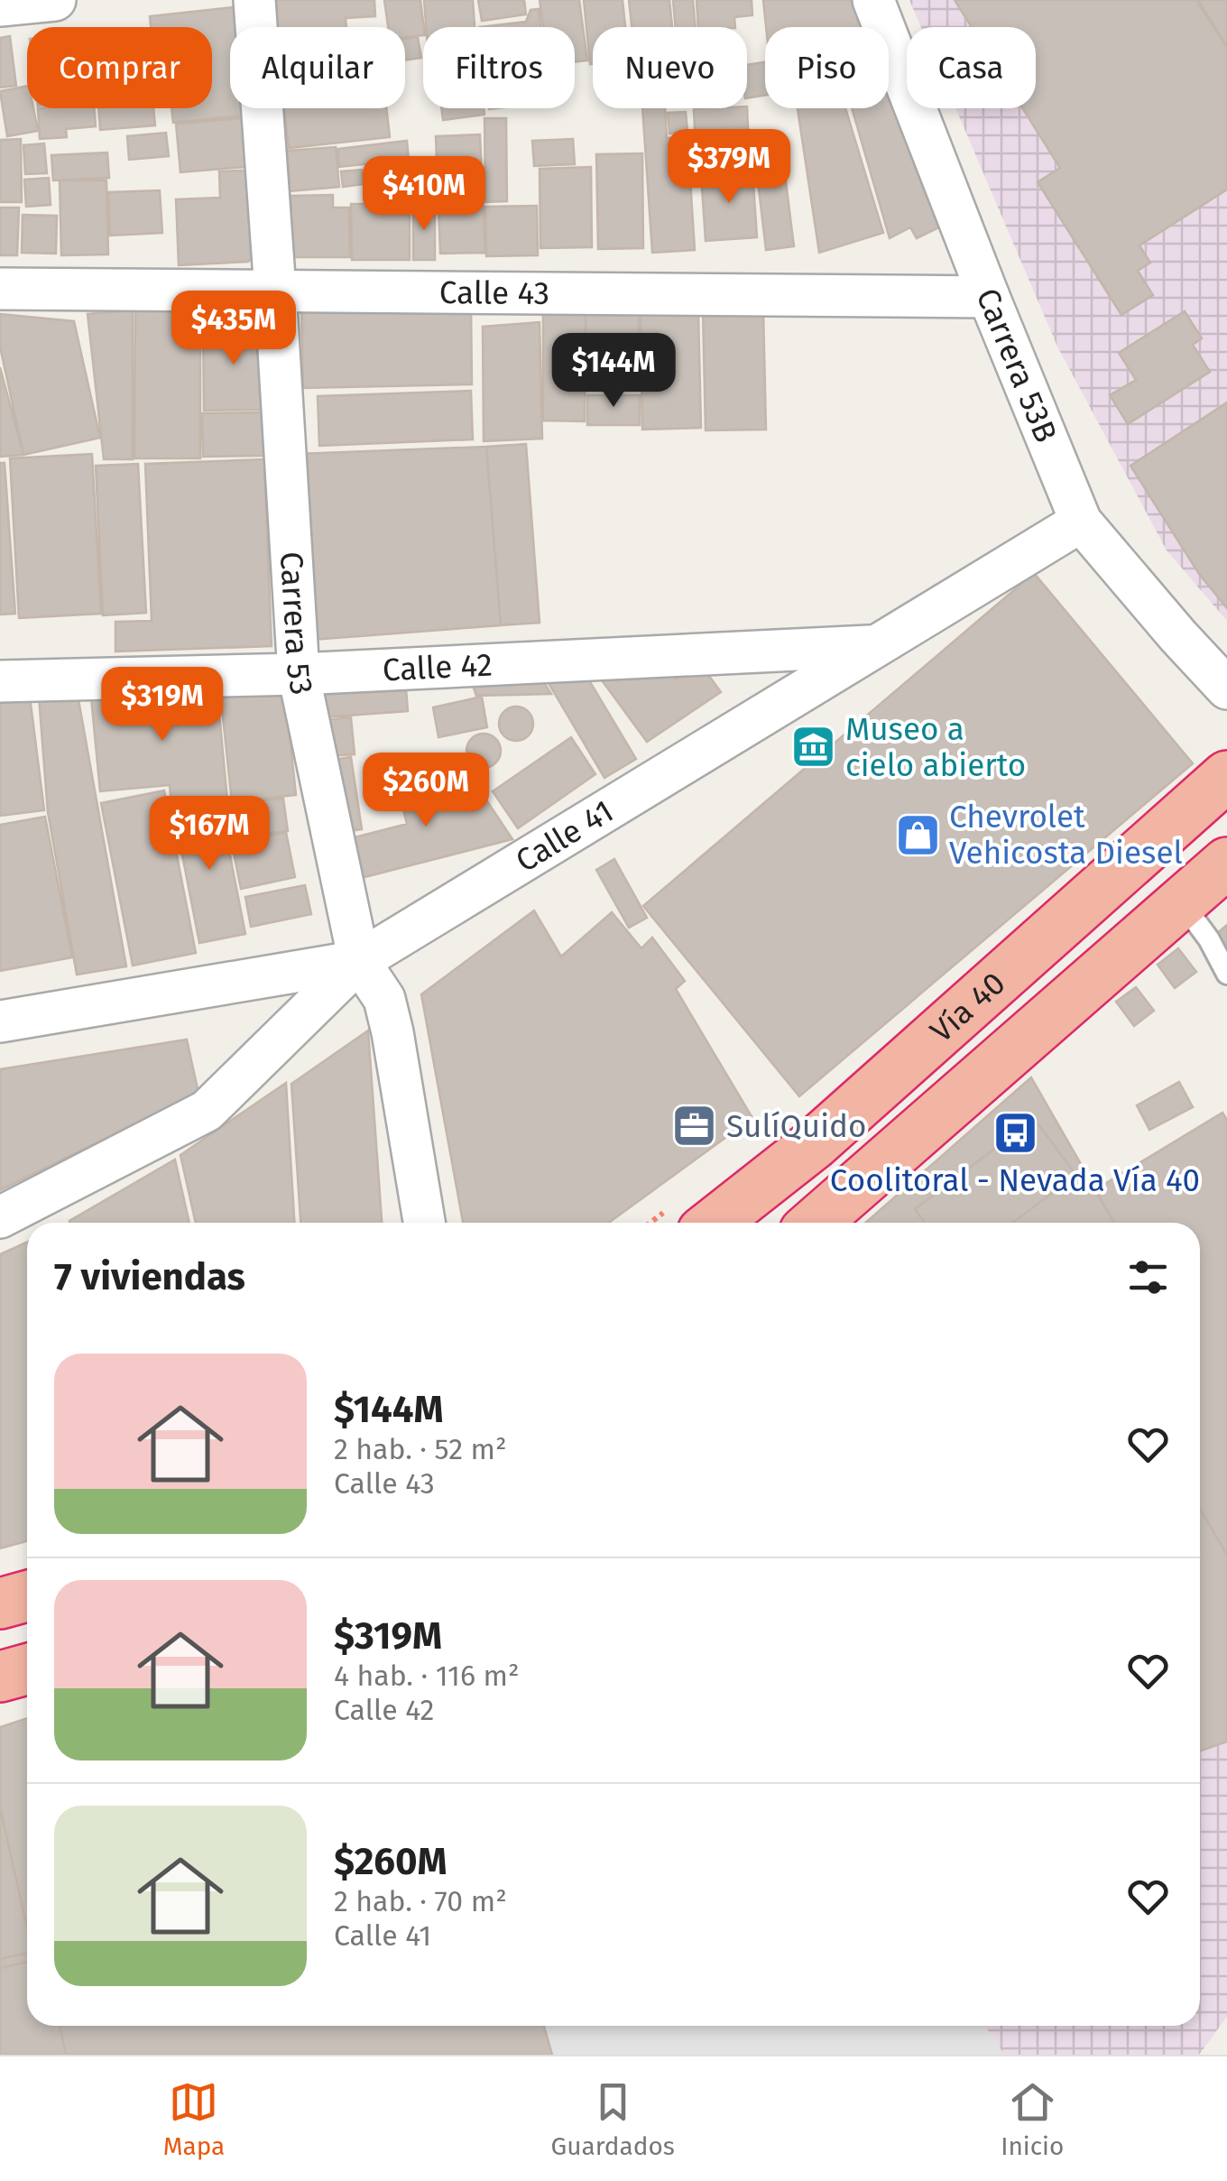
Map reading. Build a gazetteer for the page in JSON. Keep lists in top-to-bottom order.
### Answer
{
  "streets": {
    "highway": ["Vía 40"],
    "street": [
      "Calle 43",
      "Carrera 53B",
      "Carrera 53",
      "Calle 42",
      "Calle 41"
    ]
  },
  "crossings": [
    ["Calle 43", "Carrera 53B"],
    ["Calle 43", "Carrera 53"],
    ["Carrera 53B", "Calle 41"],
    ["Carrera 53", "Calle 42"],
    ["Carrera 53", "Calle 41"],
    ["Calle 42", "Calle 41"]
  ],
  "places": {
    "museum": ["Museo a cielo abierto"],
    "shop": ["Chevrolet Vehicosta Diesel"],
    "office": ["SulíQuido"],
    "bus stop": ["Coolitoral - Nevada Vía 40"]
  },
  "page": {
    "chip": [
      "Comprar",
      "Alquilar",
      "Filtros",
      "Nuevo",
      "Piso",
      "Casa"
    ],
    "price": [
      "$379M",
      "$410M",
      "$435M",
      "$144M",
      "$319M",
      "$260M",
      "$167M"
    ],
    "heading": "7 viviendas",
    "list": [
      {
        "name": "$144M",
        "note": "2 hab. · 52 m² · Calle 43"
      },
      {
        "name": "$319M",
        "note": "4 hab. · 116 m² · Calle 42"
      },
      {
        "name": "$260M",
        "note": "2 hab. · 70 m² · Calle 41"
      }
    ],
    "tabs": ["Mapa", "Guardados", "Inicio"]
  }
}
